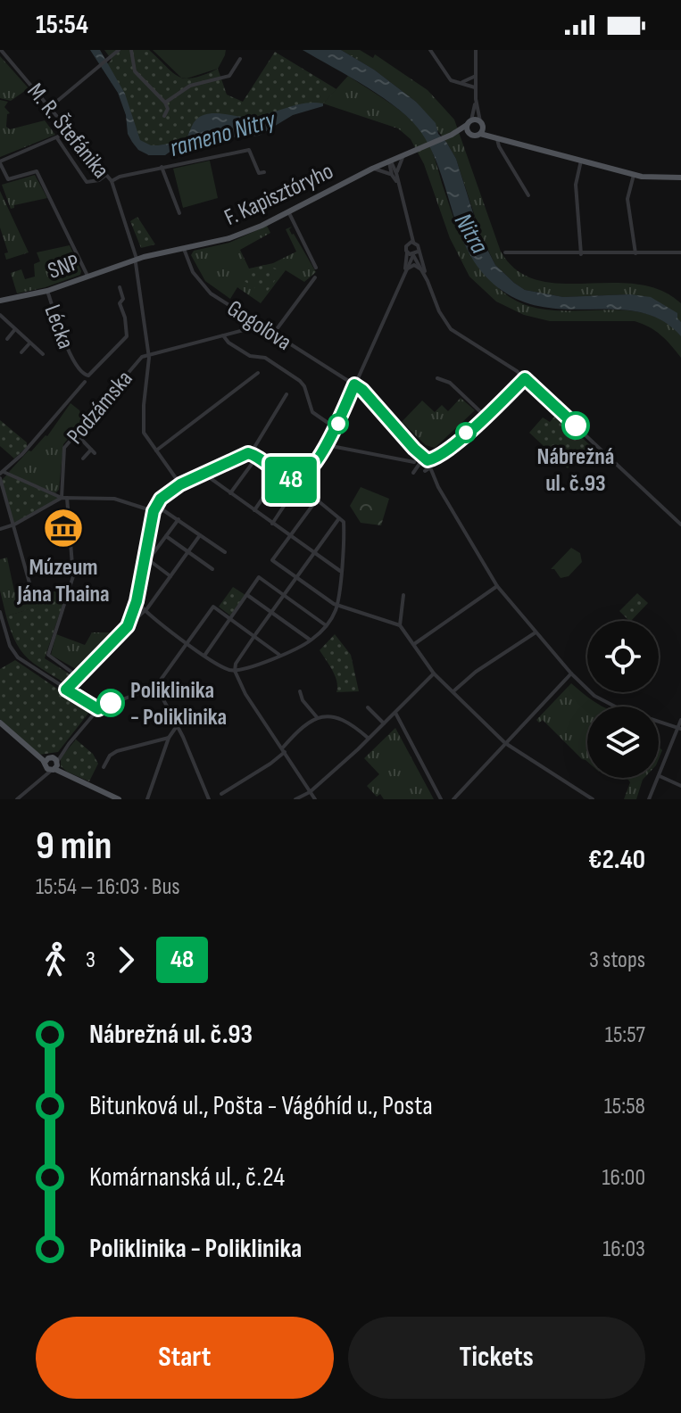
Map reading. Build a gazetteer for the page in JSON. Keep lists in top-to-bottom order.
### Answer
{
  "streets": {
    "main road": ["F. Kapisztóryho", "SNP"],
    "street": [
      "M. R. Štefánika",
      "Gogoľova",
      "Lécka",
      "Podzámska"
    ]
  },
  "crossings": [
    ["M. R. Štefánika", "F. Kapisztóryho"],
    ["M. R. Štefánika", "SNP"],
    ["M. R. Štefánika", "Podzámska"],
    ["F. Kapisztóryho", "SNP"],
    ["F. Kapisztóryho", "Gogoľova"],
    ["SNP", "Lécka"],
    ["Gogoľova", "Podzámska"]
  ],
  "water": ["rameno Nitry", "Nitra"],
  "places": {
    "other": ["Nábrežná ul. č.93", "Poliklinika - Poliklinika"],
    "museum": ["Múzeum Jána Thaina"]
  },
  "lines": ["bus line 48"],
  "page": {
    "status": "15:54",
    "on_map": "48",
    "heading": ["9 min", "15:54 – 16:03 · Bus", "€2.40"],
    "legs": ["3", "48", "3 stops"],
    "list": [
      {
        "name": "Nábrežná ul. č.93",
        "value": "15:57"
      },
      {
        "name": "Bitunková ul., Pošta - Vágóhíd u., Posta",
        "value": "15:58"
      },
      {
        "name": "Komárnanská ul., č.24",
        "value": "16:00"
      },
      {
        "name": "Poliklinika - Poliklinika",
        "value": "16:03"
      }
    ],
    "buttons": ["Start", "Tickets"]
  }
}
